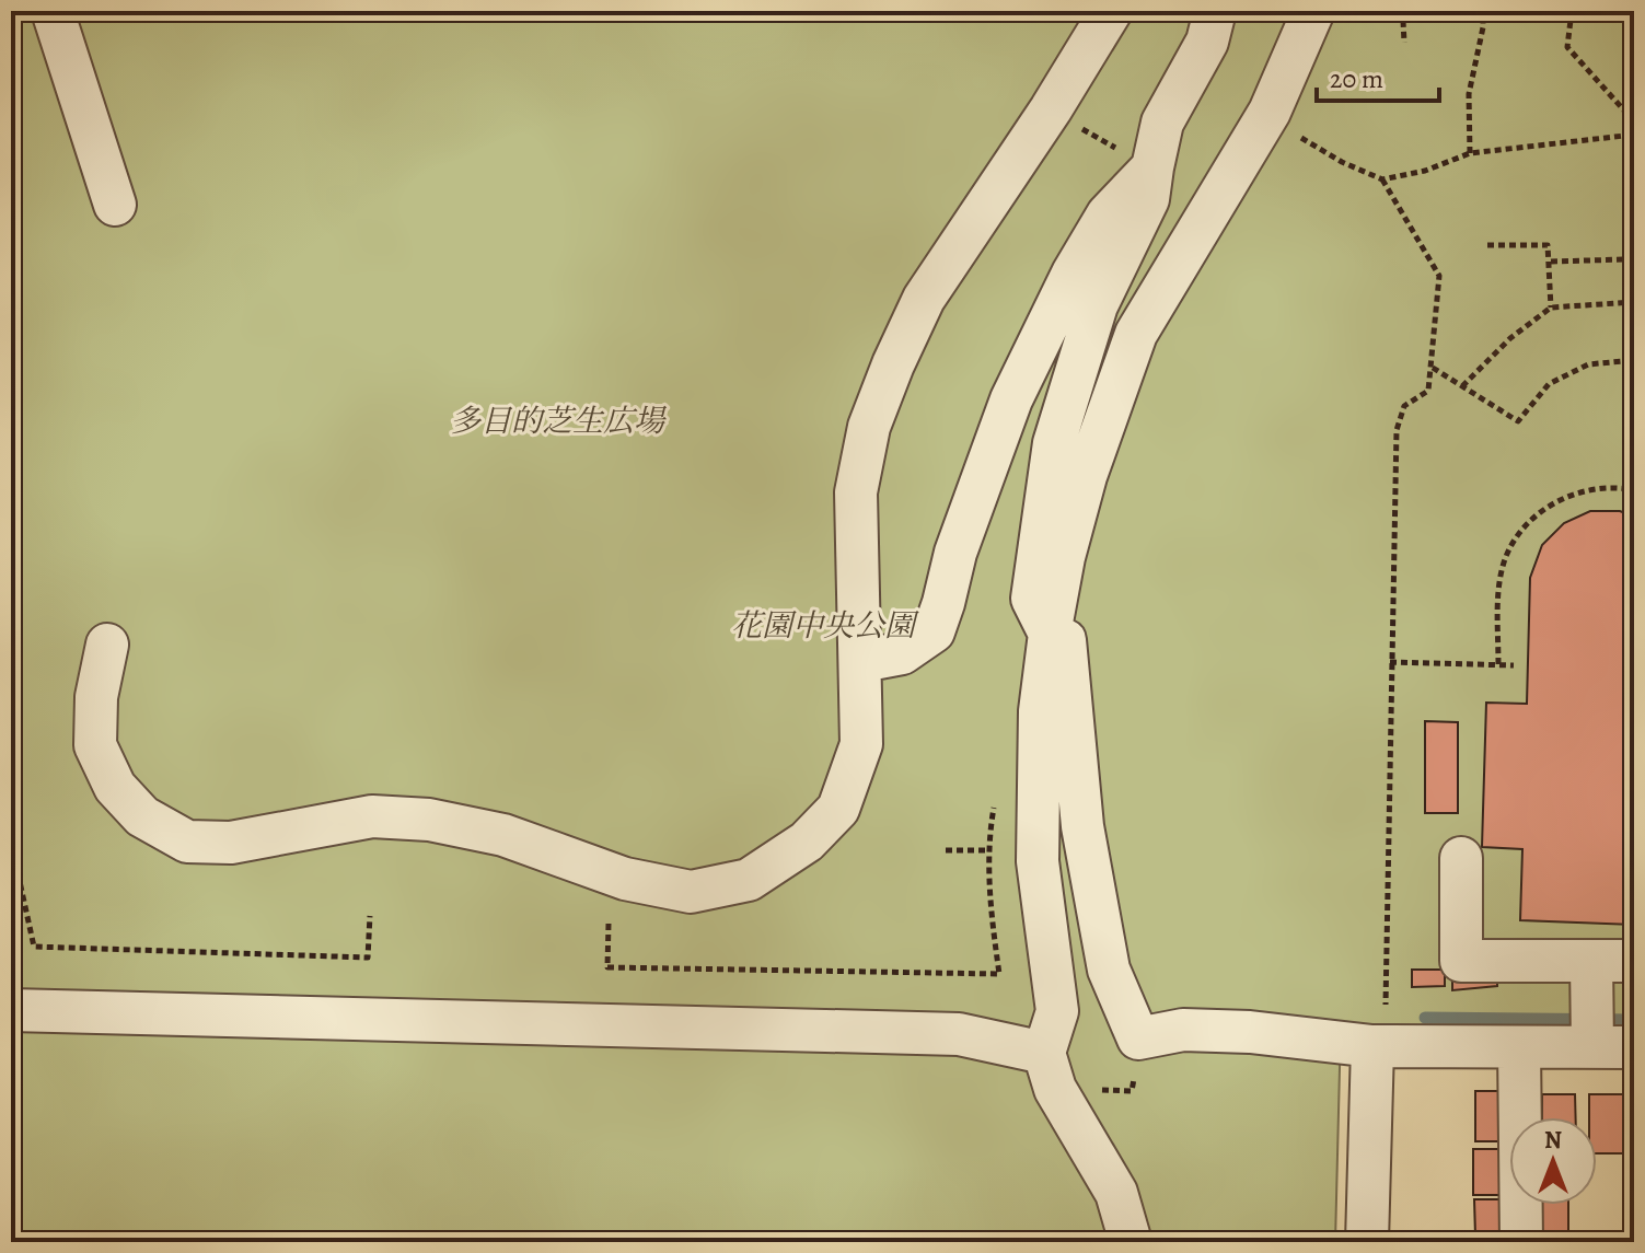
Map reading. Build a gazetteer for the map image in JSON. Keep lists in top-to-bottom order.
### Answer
{
  "parks": ["多目的芝生広場", "花園中央公園"],
  "scale_bar": "20 m",
  "north": "top"
}
